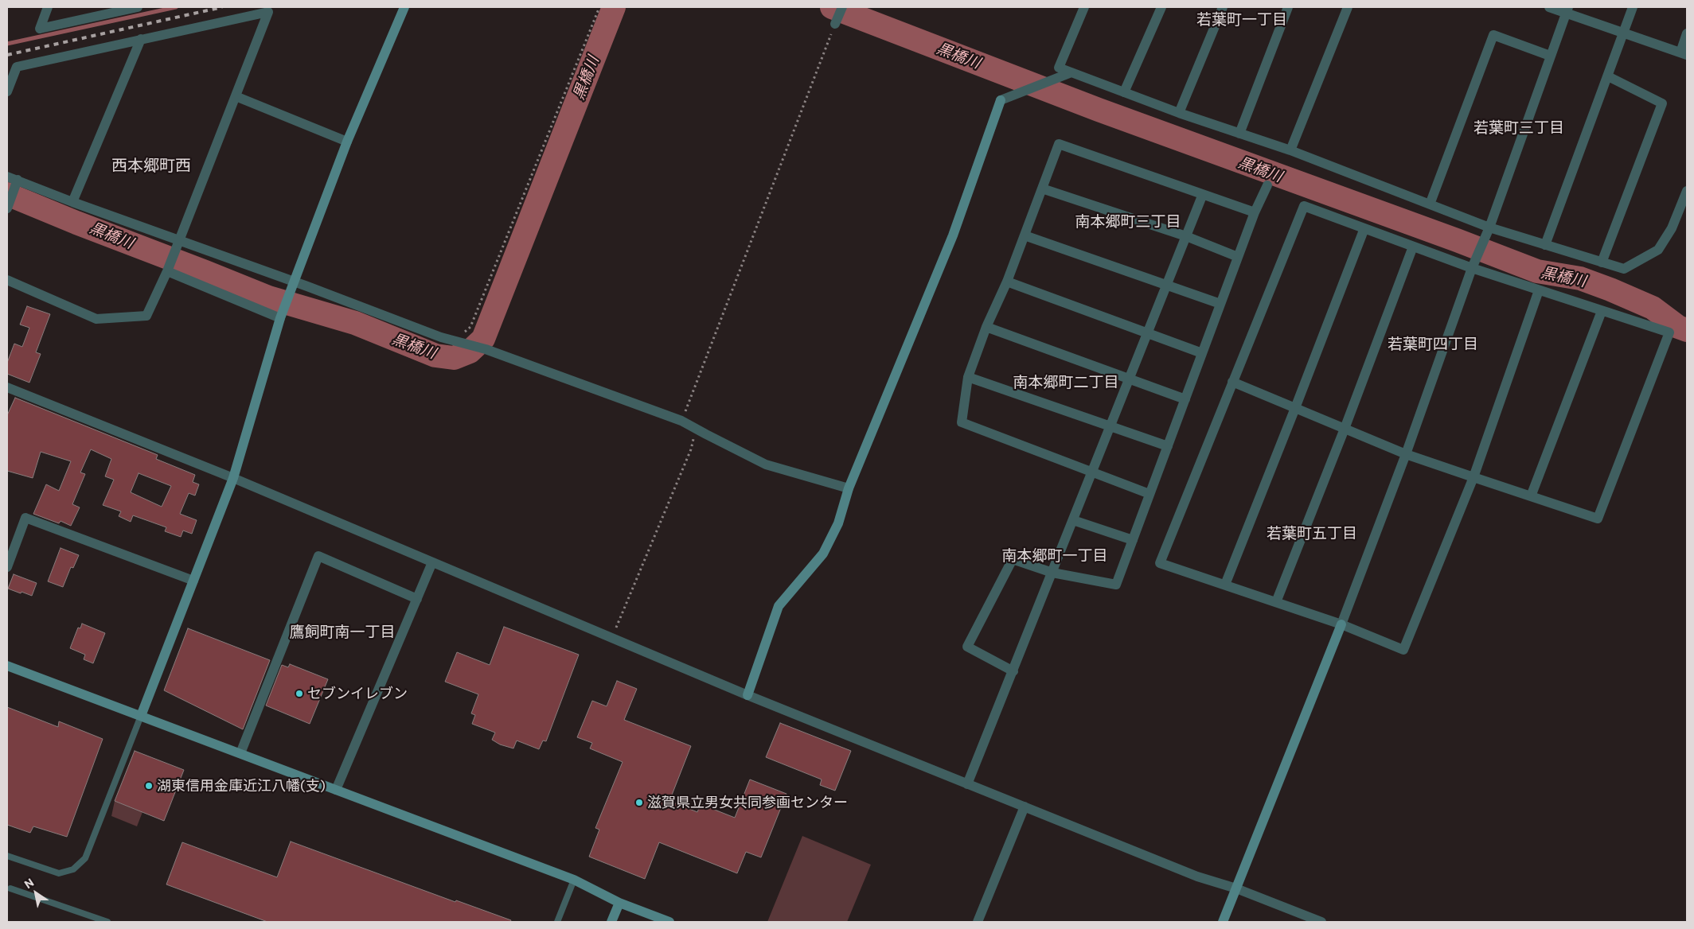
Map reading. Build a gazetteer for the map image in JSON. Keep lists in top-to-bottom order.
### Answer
{
  "districts": [
    "若葉町一丁目",
    "若葉町三丁目",
    "西本郷町西",
    "南本郷町三丁目",
    "若葉町四丁目",
    "南本郷町二丁目",
    "若葉町五丁目",
    "南本郷町一丁目",
    "鷹飼町南一丁目"
  ],
  "water": ["黒橋川"],
  "places": ["セブンイレブン", "湖東信用金庫近江八幡(支)", "滋賀県立男女共同参画センター"],
  "north": "top left"
}
